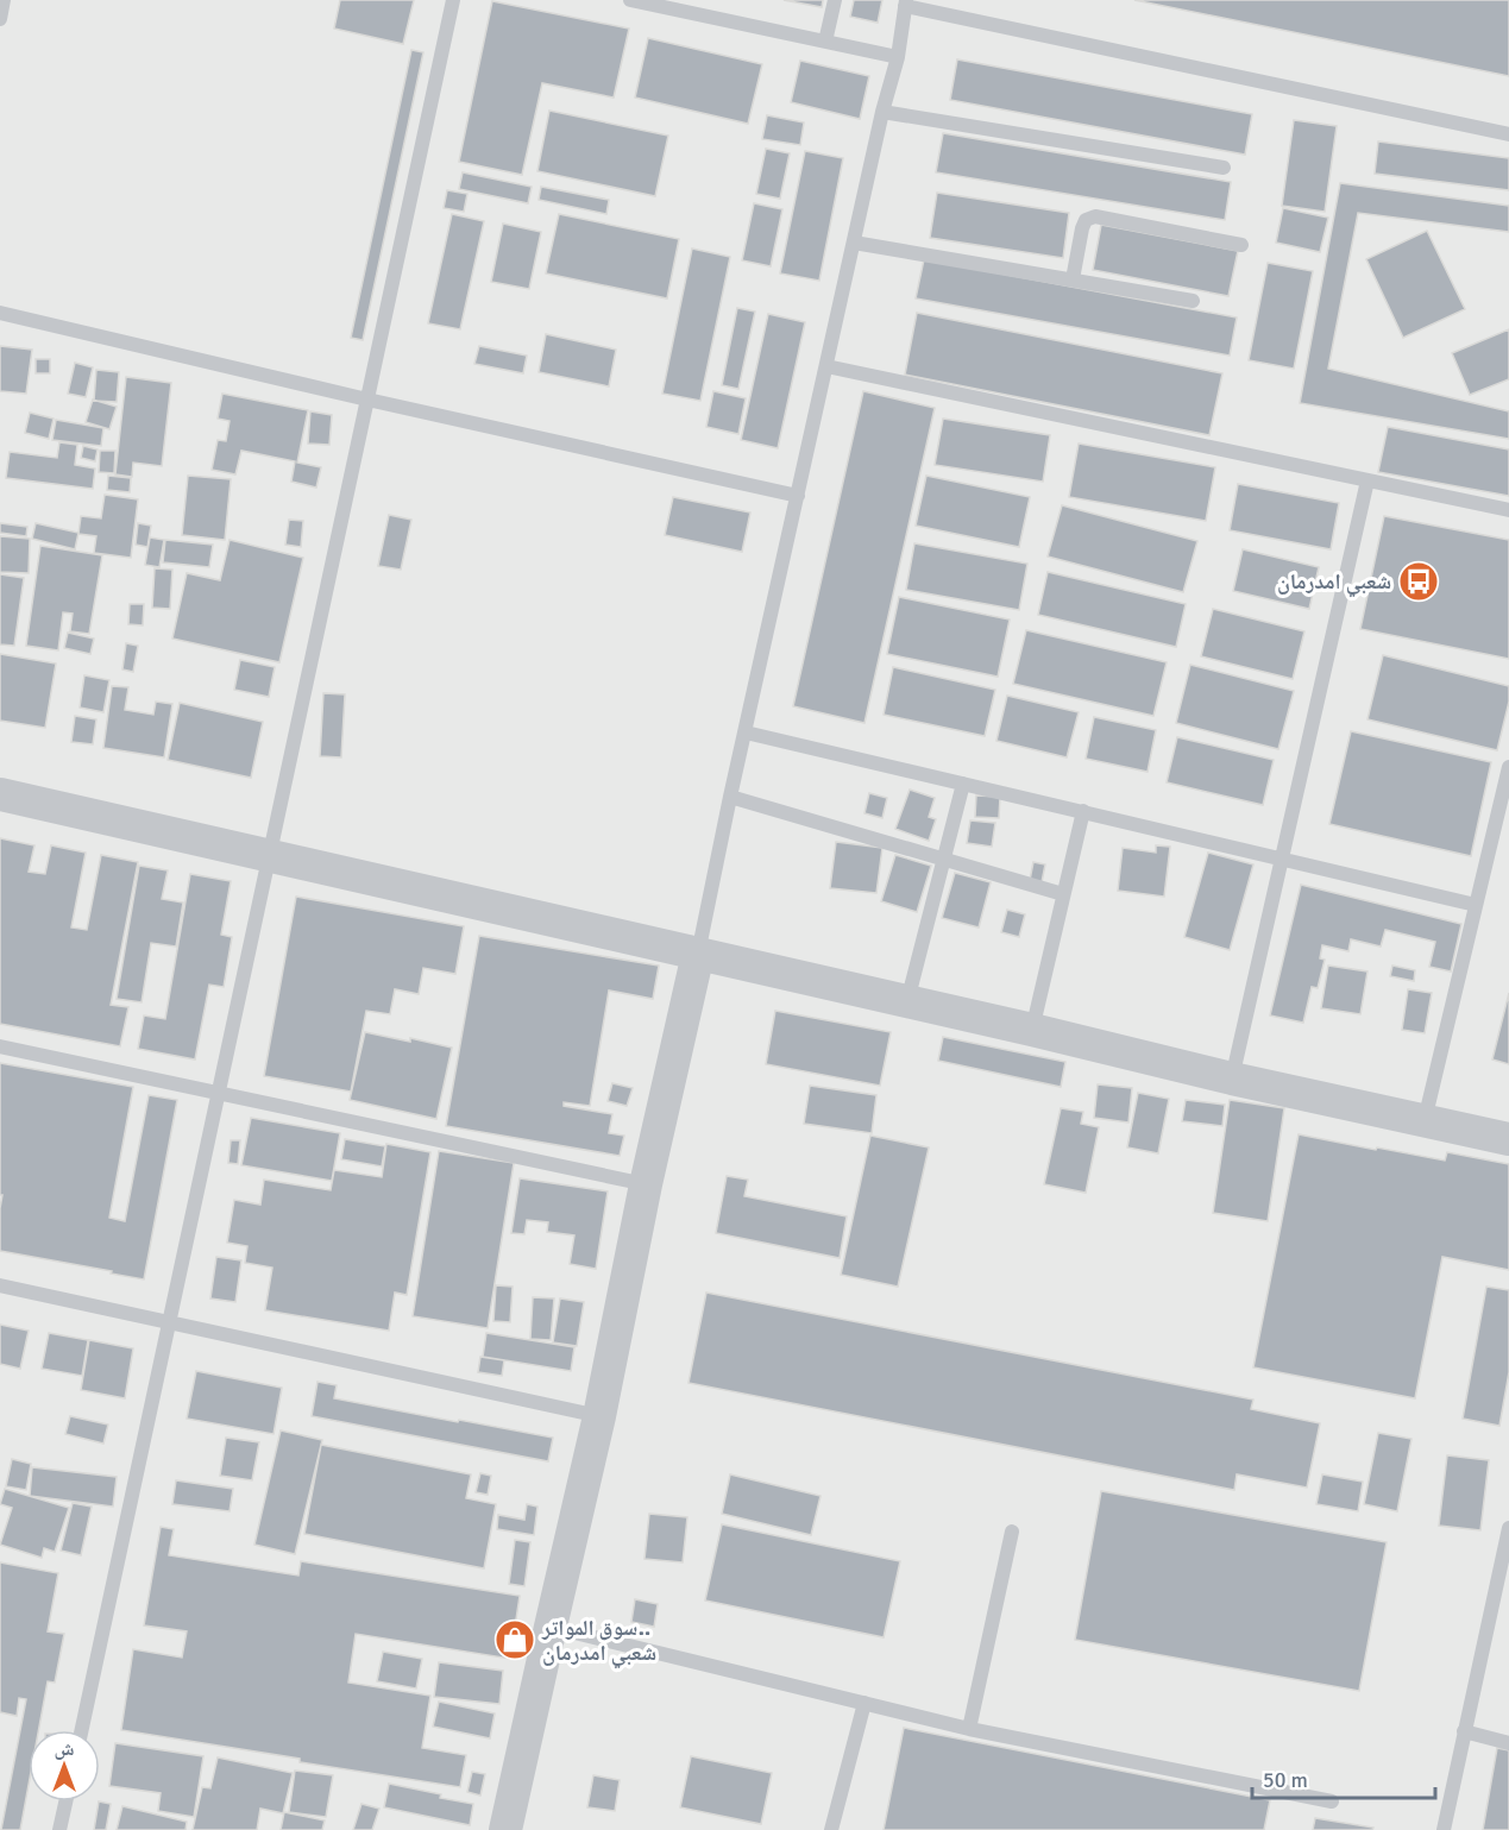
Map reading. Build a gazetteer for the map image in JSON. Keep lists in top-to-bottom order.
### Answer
{
  "places": {
    "bus stop": ["شعبي امدرمان"],
    "shop": ["سوق المواتر.. شعبي امدرمان"]
  },
  "scale_bar": "50 m",
  "north": "top"
}
